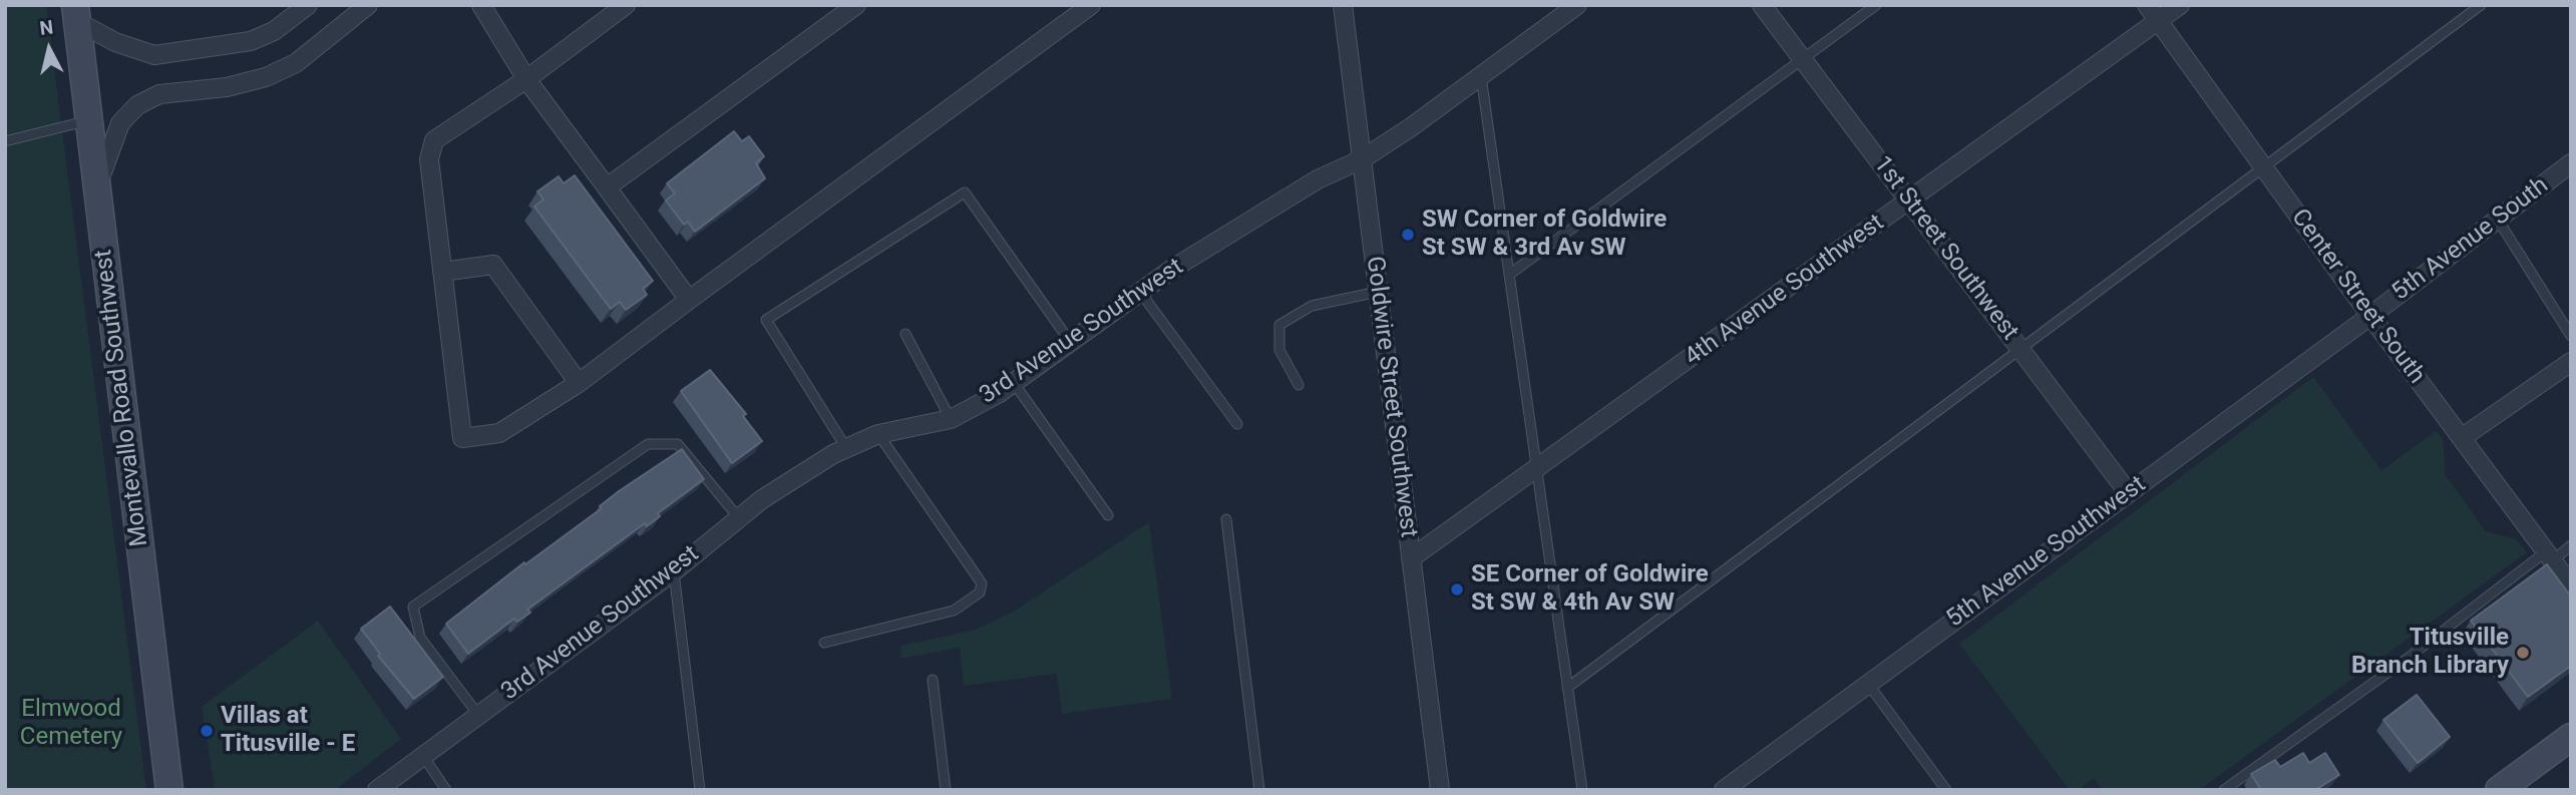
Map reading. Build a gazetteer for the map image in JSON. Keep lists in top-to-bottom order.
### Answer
{
  "streets": {
    "main road": ["Montevallo Road Southwest"],
    "street": [
      "5th Avenue South",
      "1st Street Southwest",
      "4th Avenue Southwest",
      "Center Street South",
      "3rd Avenue Southwest",
      "Goldwire Street Southwest",
      "5th Avenue Southwest"
    ]
  },
  "crossings": [
    ["5th Avenue South", "Center Street South"],
    ["5th Avenue South", "5th Avenue Southwest"],
    ["1st Street Southwest", "4th Avenue Southwest"],
    ["1st Street Southwest", "5th Avenue Southwest"],
    ["4th Avenue Southwest", "Center Street South"],
    ["4th Avenue Southwest", "Goldwire Street Southwest"],
    ["Center Street South", "5th Avenue Southwest"],
    ["3rd Avenue Southwest", "Goldwire Street Southwest"]
  ],
  "parks": ["Elmwood Cemetery"],
  "places": [
    "SW Corner of Goldwire St SW & 3rd Av SW",
    "SE Corner of Goldwire St SW & 4th Av SW",
    "Titusville Branch Library",
    "Villas at Titusville - E"
  ],
  "north": "top"
}
